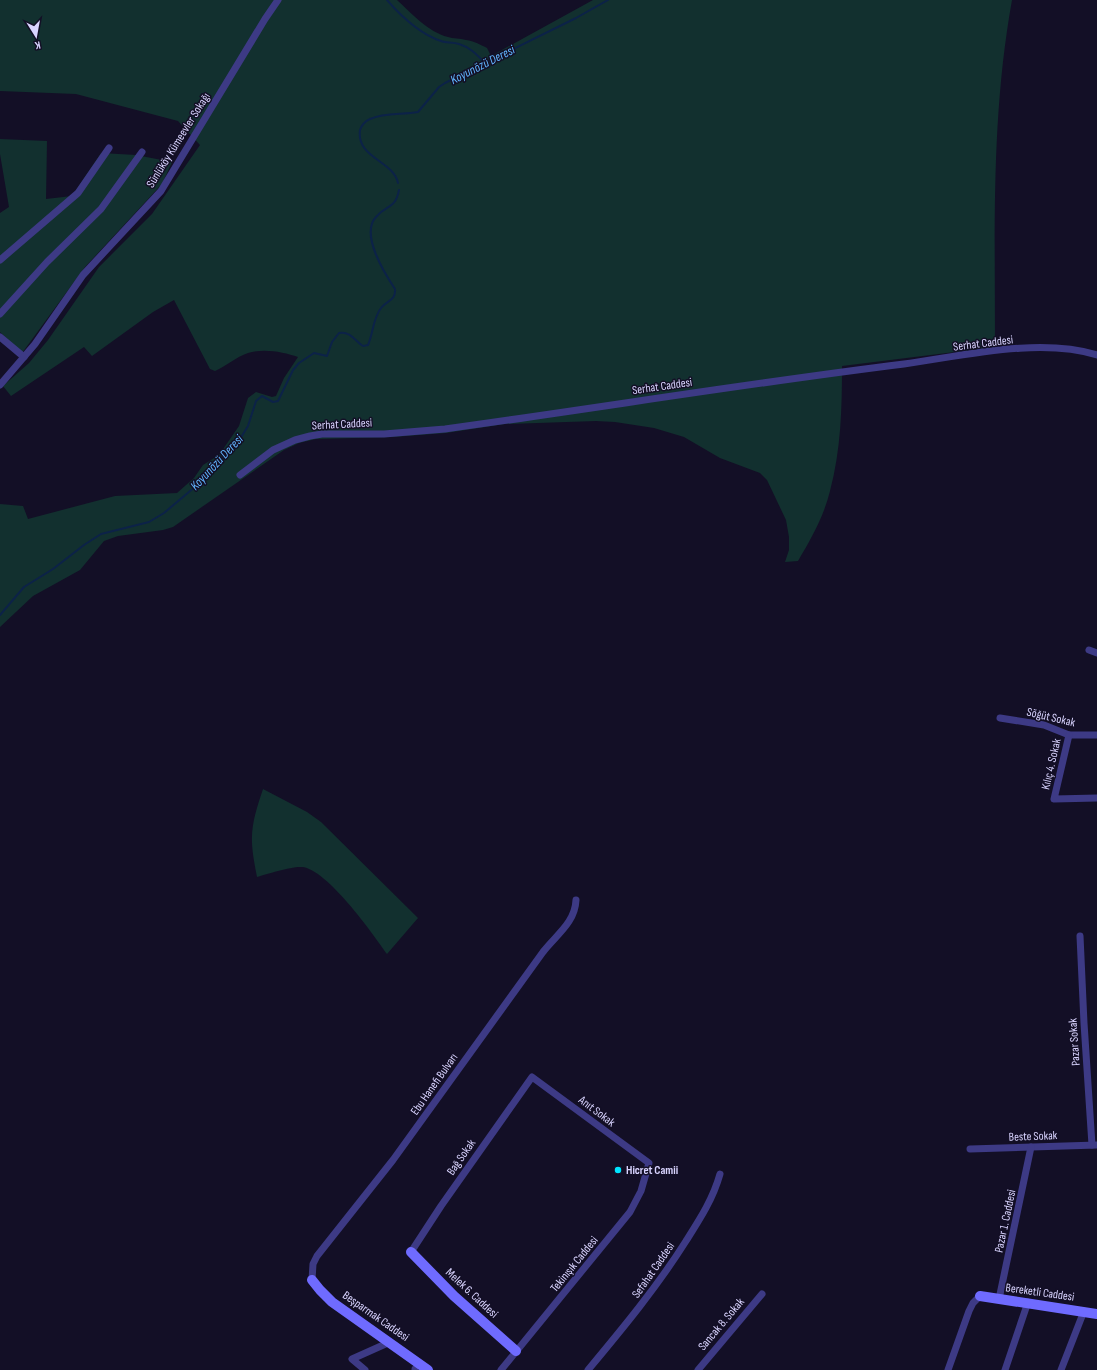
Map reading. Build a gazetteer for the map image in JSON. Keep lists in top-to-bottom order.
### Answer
{
  "streets": {
    "street": [
      "Sünlüköy Kümeevler Sokağı",
      "Serhat Caddesi",
      "Söğüt Sokak",
      "Kılıç 4. Sokak",
      "Pazar Sokak",
      "Ebu Hanefi Bulvarı",
      "Anıt Sokak",
      "Beste Sokak",
      "Bağ Sokak",
      "Pazar 1. Caddesi",
      "Tekinışık Caddesi",
      "Sefahat Caddesi",
      "Bereketli Caddesi",
      "Melek 6. Caddesi",
      "Beşparmak Caddesi",
      "Sancak 8. Sokak"
    ]
  },
  "crossings": [
    ["Söğüt Sokak", "Kılıç 4. Sokak"],
    ["Pazar Sokak", "Beste Sokak"],
    ["Ebu Hanefi Bulvarı", "Beşparmak Caddesi"],
    ["Anıt Sokak", "Bağ Sokak"],
    ["Anıt Sokak", "Tekinışık Caddesi"],
    ["Beste Sokak", "Pazar 1. Caddesi"],
    ["Bağ Sokak", "Melek 6. Caddesi"],
    ["Pazar 1. Caddesi", "Bereketli Caddesi"],
    ["Tekinışık Caddesi", "Melek 6. Caddesi"]
  ],
  "water": ["Koyunözü Deresi"],
  "places": ["Hicret Camii"],
  "north": "bottom"
}
